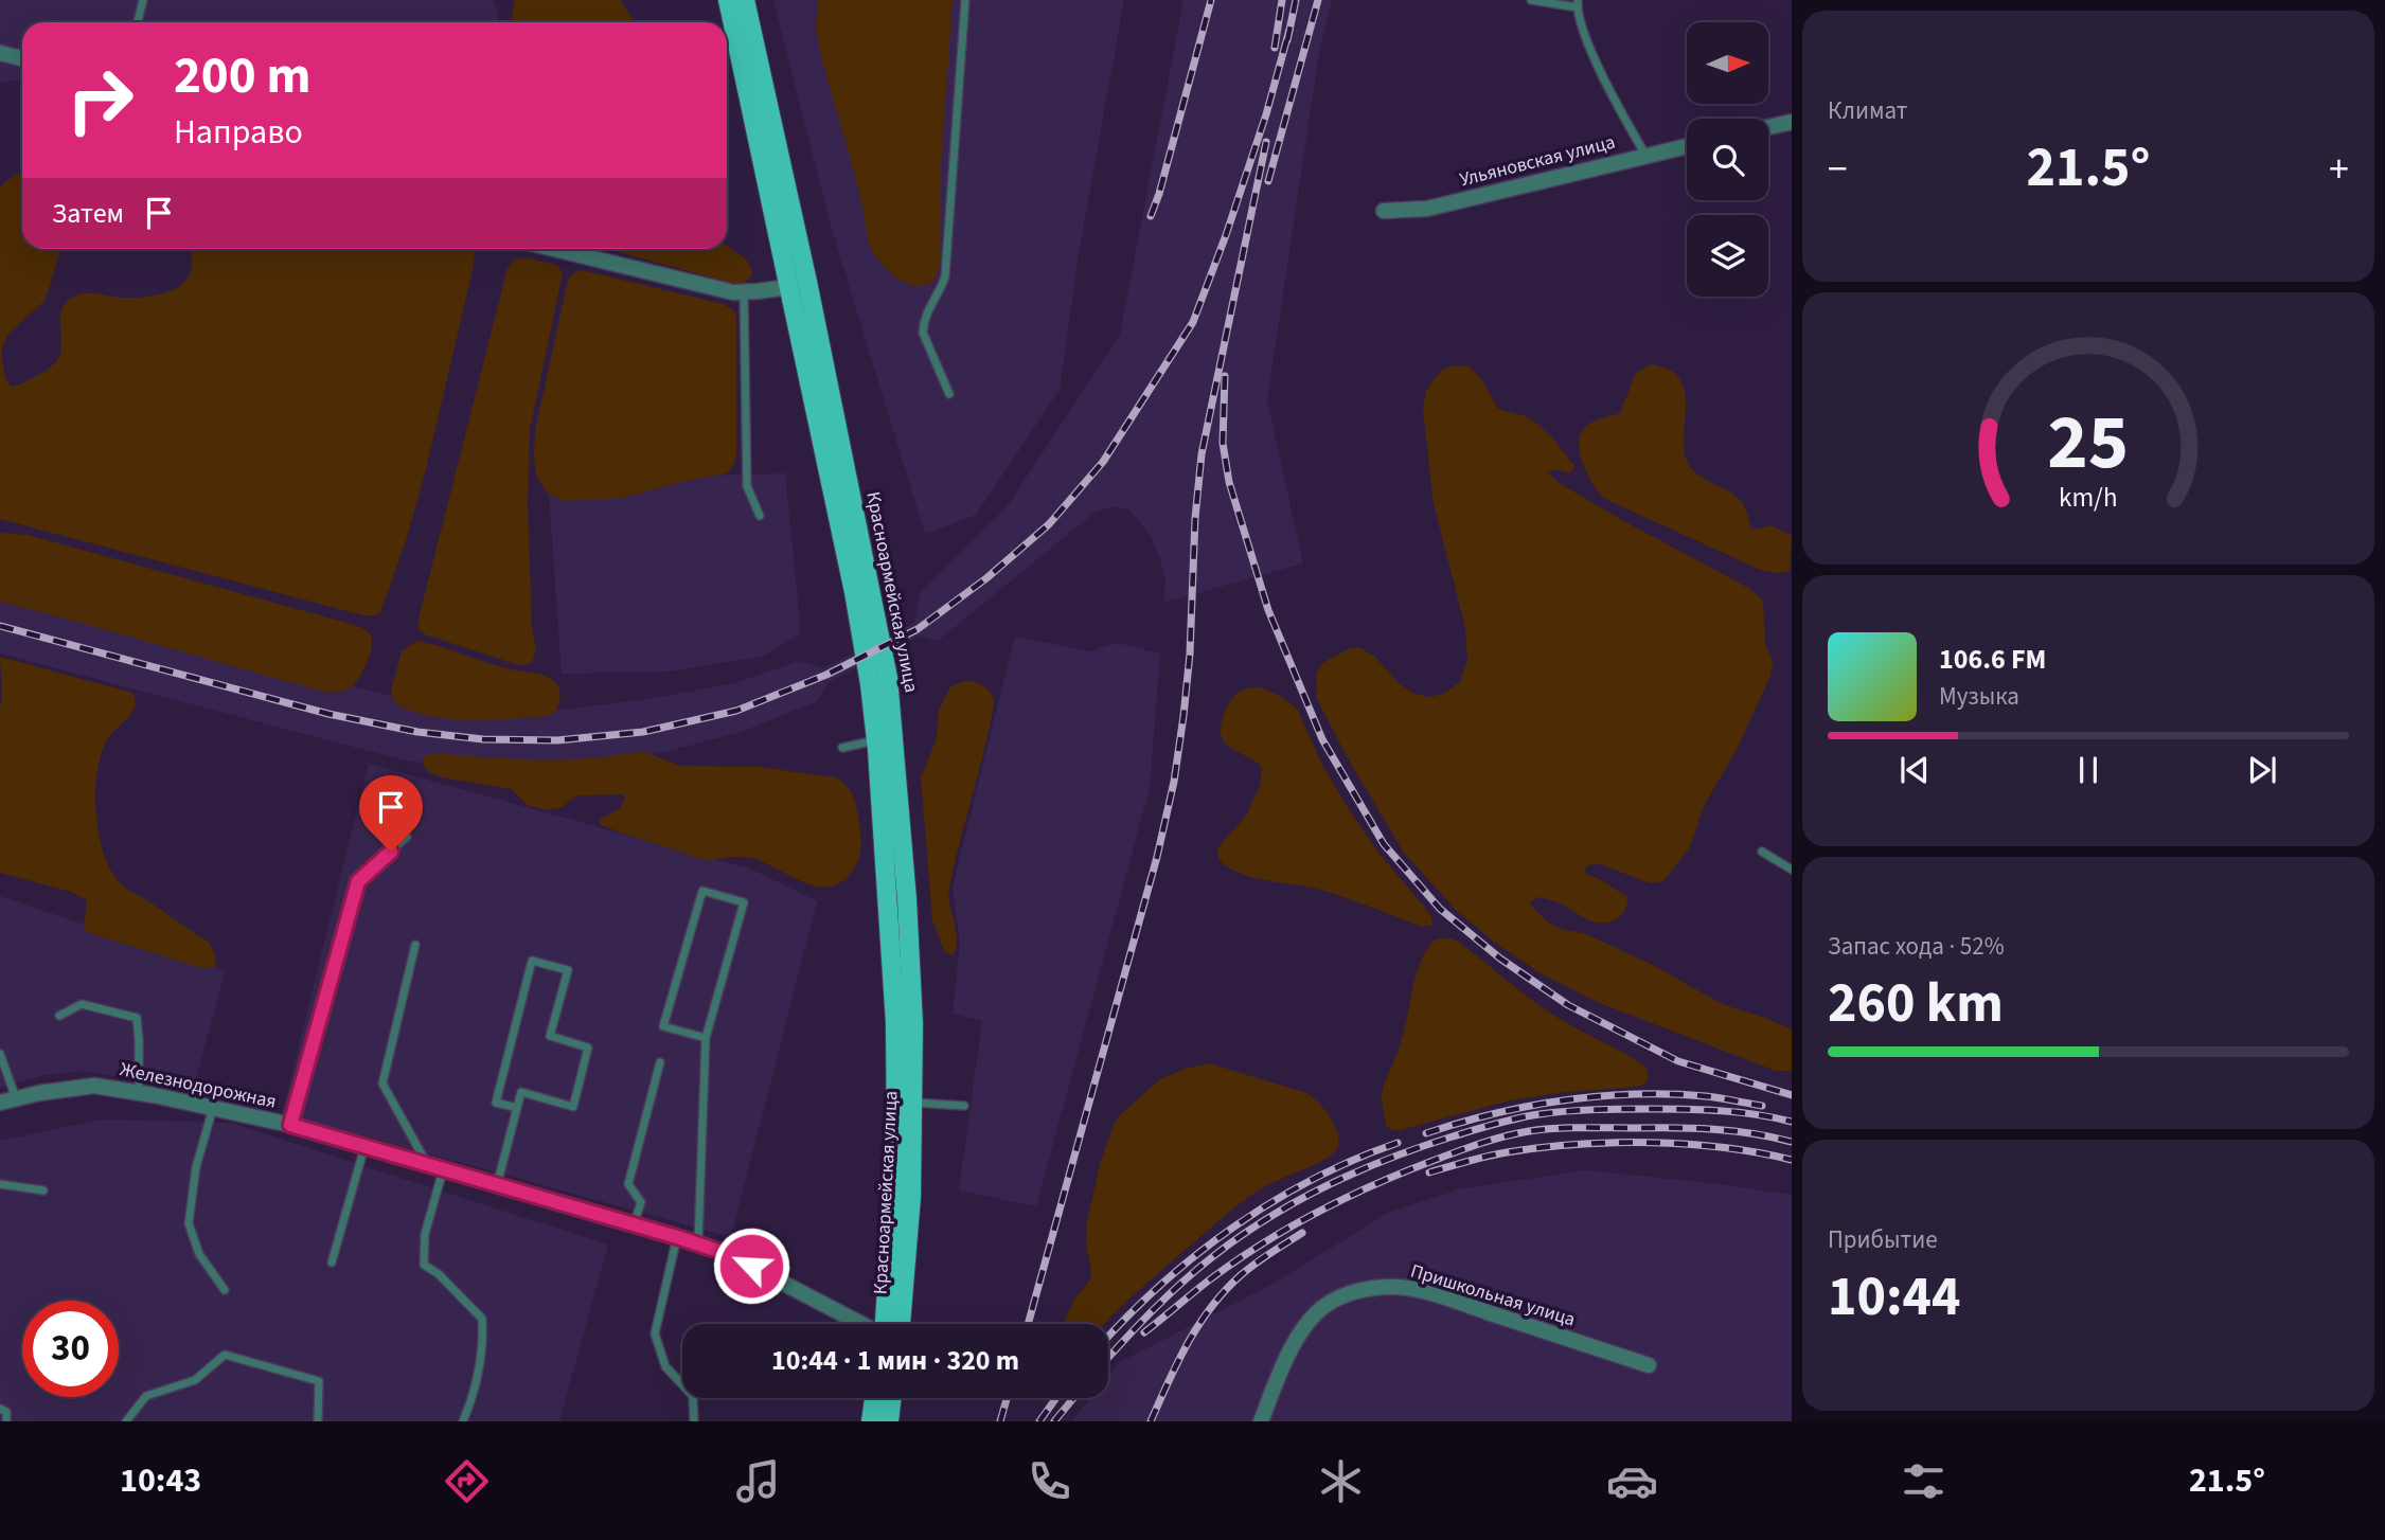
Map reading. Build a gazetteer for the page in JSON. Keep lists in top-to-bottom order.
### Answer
{
  "streets": {
    "main road": ["Красноармейская улица"],
    "street": ["Ульяновская улица", "Железнодорожная", "Пришкольная улица"]
  },
  "north": "right",
  "page": {
    "tile": [
      "Климат",
      ["Запас хода · 52%", "260 km"],
      ["Прибытие", "10:44"]
    ],
    "turn": ["200 m", "Направо"],
    "heat": ["−", "21.5°", "+"],
    "then": "Затем",
    "song": ["106.6 FM", "Музыка"],
    "limit": "30",
    "trip": "10:44 · 1 мин · 320 m",
    "tabs": ["10:43", "21.5°"],
    "gauge": ["25", "km/h"]
  }
}
